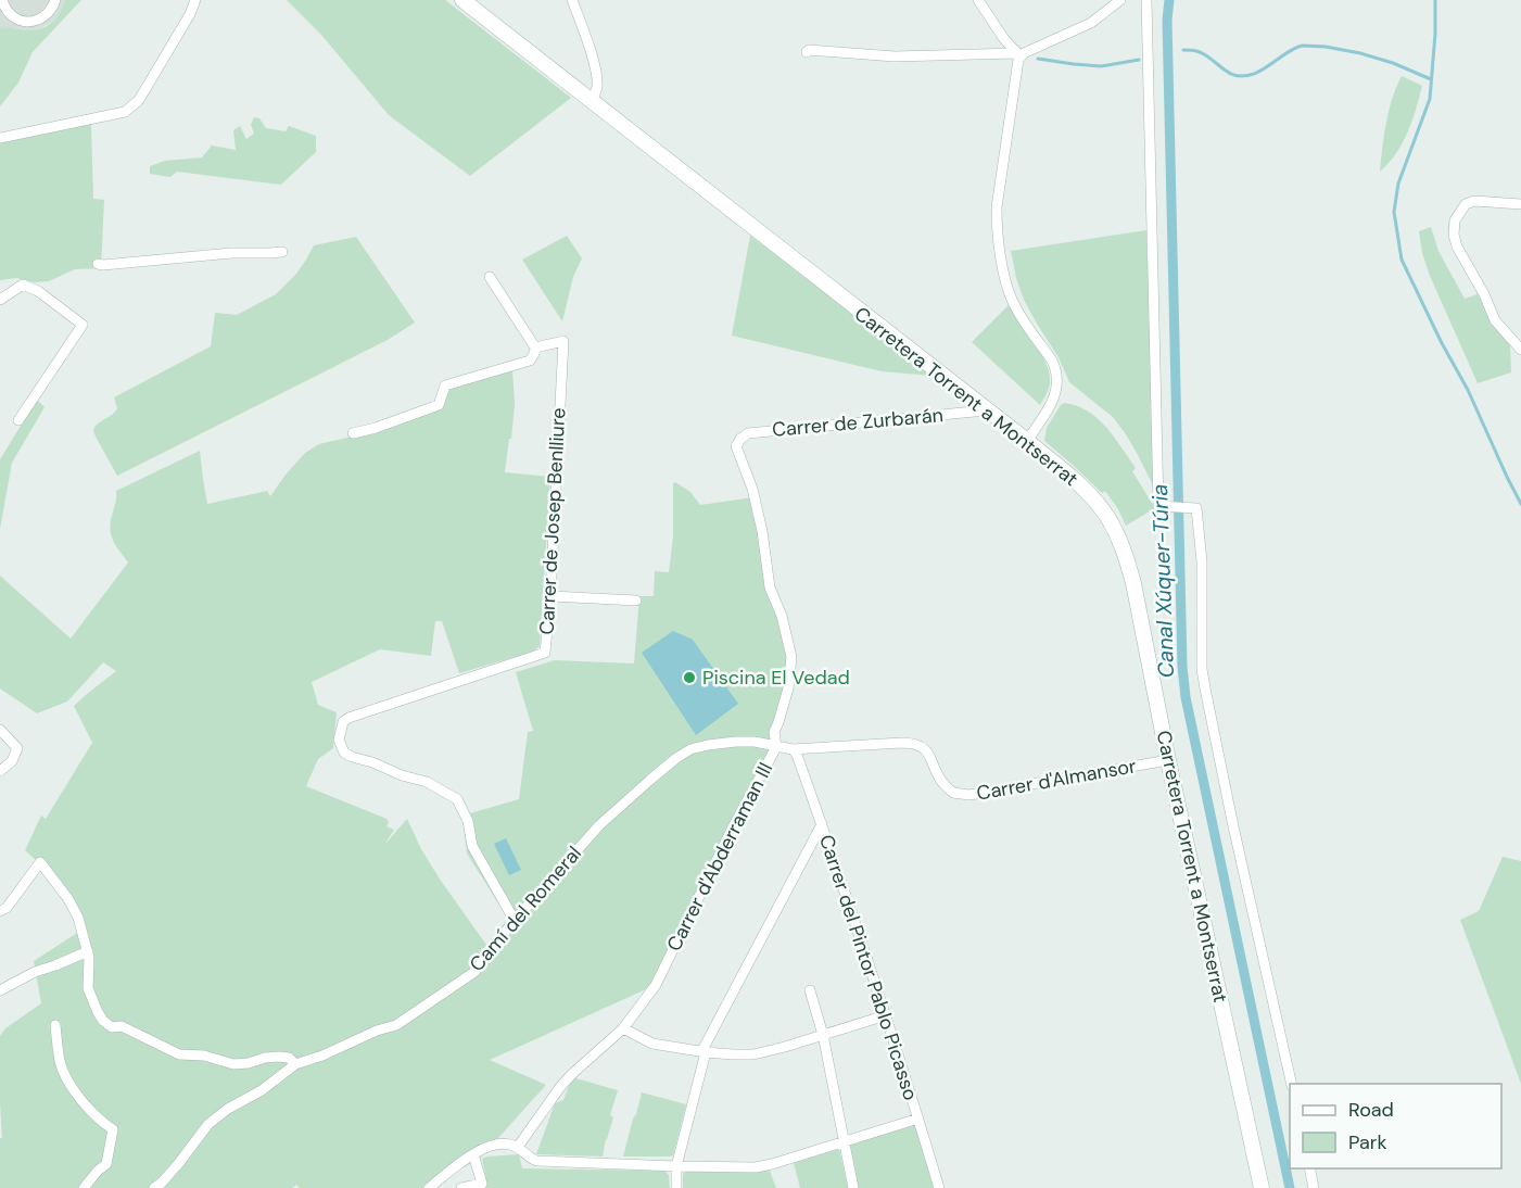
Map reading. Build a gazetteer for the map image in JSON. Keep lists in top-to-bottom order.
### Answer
{
  "streets": {
    "main road": ["Carretera Torrent a Montserrat"],
    "street": [
      "Carrer de Zurbarán",
      "Carrer de Josep Benlliure",
      "Carrer d'Almansor",
      "Carrer d'Abderraman III",
      "Camí del Romeral",
      "Carrer del Pintor Pablo Picasso"
    ]
  },
  "crossings": [
    ["Carretera Torrent a Montserrat", "Carrer de Zurbarán"],
    ["Carretera Torrent a Montserrat", "Carrer d'Almansor"],
    ["Carrer de Zurbarán", "Carrer d'Abderraman III"],
    ["Carrer de Josep Benlliure", "Camí del Romeral"],
    ["Carrer d'Almansor", "Carrer d'Abderraman III"],
    ["Carrer d'Almansor", "Camí del Romeral"],
    ["Carrer d'Almansor", "Carrer del Pintor Pablo Picasso"],
    ["Carrer d'Abderraman III", "Camí del Romeral"]
  ],
  "water": ["Canal Xúquer-Túria"],
  "places": ["Piscina El Vedad"],
  "legend": ["Road", "Park"]
}
